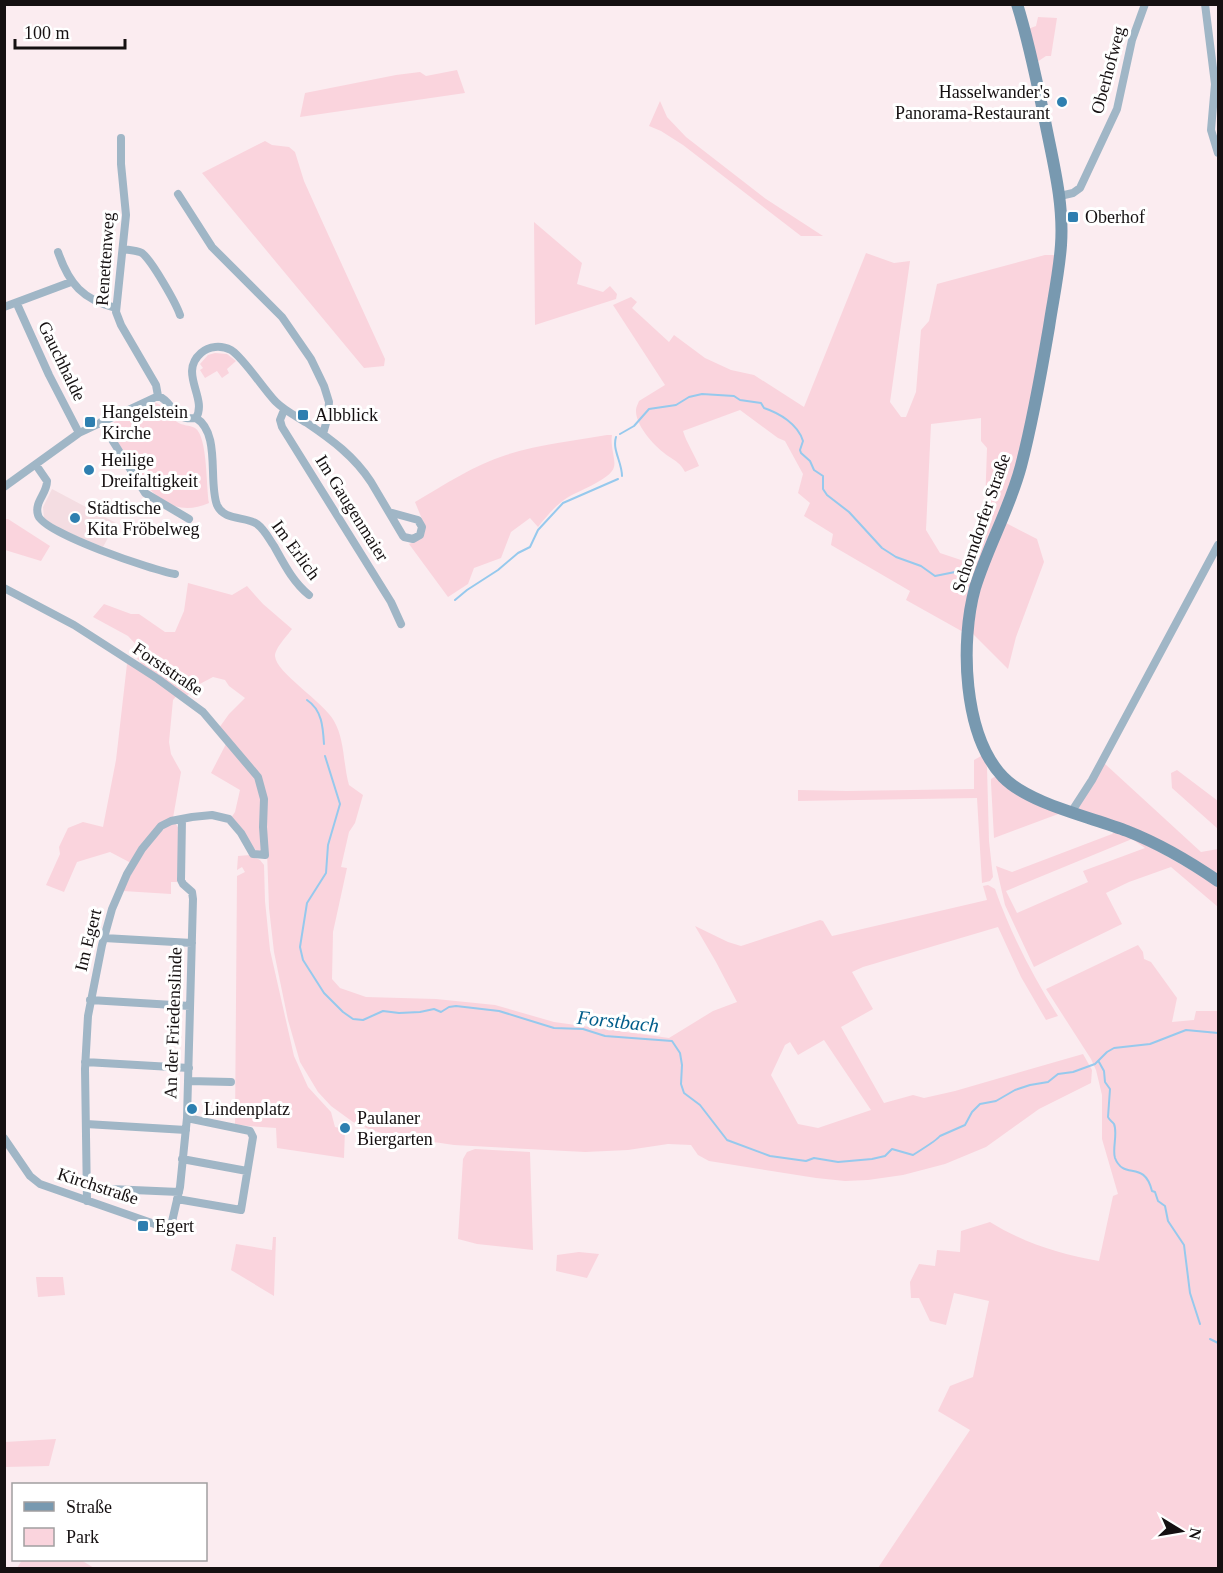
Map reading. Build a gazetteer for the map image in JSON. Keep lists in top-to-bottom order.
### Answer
{
  "streets": {
    "main road": ["Schorndorfer Straße"],
    "street": [
      "Oberhofweg",
      "Renettenweg",
      "Gauchhalde",
      "Im Gaugenmaier",
      "Im Erlich",
      "Forststraße",
      "Im Egert",
      "An der Friedenslinde",
      "Kirchstraße"
    ]
  },
  "crossings": [
    ["Oberhofweg", "Schorndorfer Straße"],
    ["Renettenweg", "Im Erlich"],
    ["Forststraße", "Im Egert"],
    ["Im Egert", "An der Friedenslinde"],
    ["Im Egert", "Kirchstraße"],
    ["An der Friedenslinde", "Kirchstraße"]
  ],
  "water": ["Forstbach"],
  "places": {
    "other": [
      "Hasselwander's Panorama-Restaurant",
      "Heilige Dreifaltigkeit",
      "Städtische Kita Fröbelweg",
      "Lindenplatz",
      "Paulaner Biergarten"
    ],
    "transit": [
      "Oberhof",
      "Albblick",
      "Hangelstein Kirche",
      "Egert"
    ]
  },
  "legend": ["Straße", "Park"],
  "scale_bar": "100 m",
  "north": "right"
}
